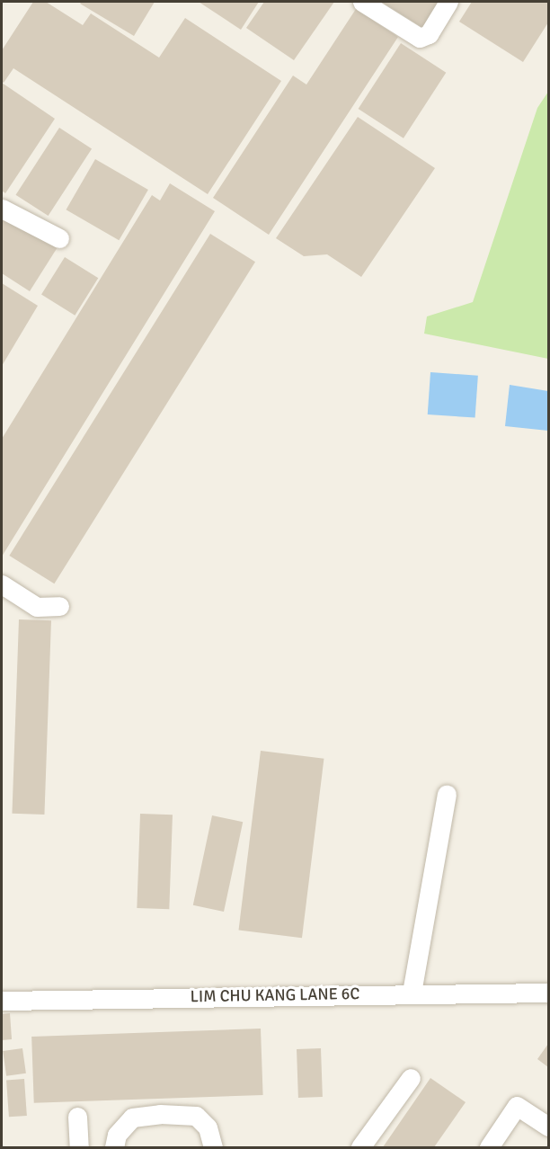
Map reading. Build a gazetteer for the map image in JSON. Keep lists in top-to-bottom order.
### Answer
{
  "streets": {
    "street": ["LIM CHU KANG LANE 6C"]
  }
}
